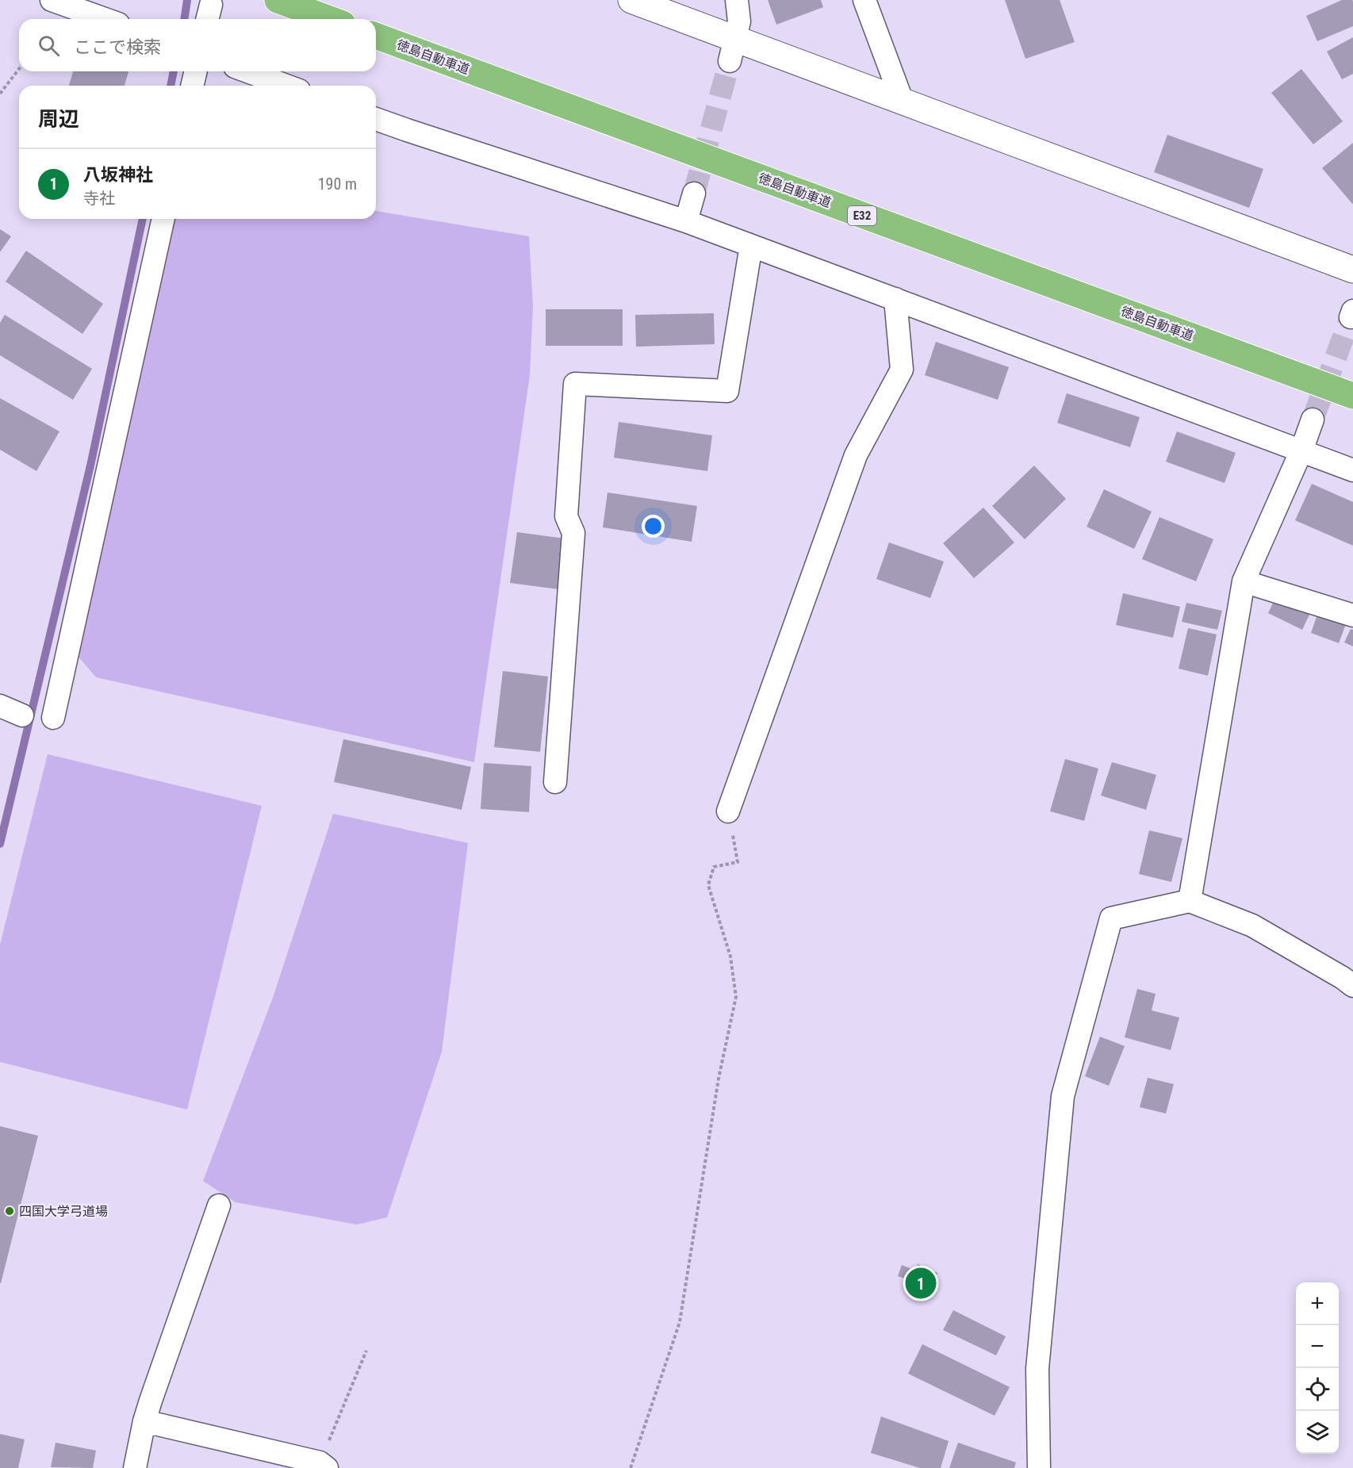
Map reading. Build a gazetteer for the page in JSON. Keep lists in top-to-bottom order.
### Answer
{
  "streets": {
    "highway": ["徳島自動車道", "E32"]
  },
  "places": ["四国大学弓道場"],
  "page": {
    "search": "ここで検索",
    "heading": "周辺",
    "list": [
      {
        "mark": "1",
        "name": "八坂神社",
        "note": "寺社",
        "value": "190 m"
      }
    ],
    "pins": "1",
    "map_buttons": ["+", "−"]
  }
}
